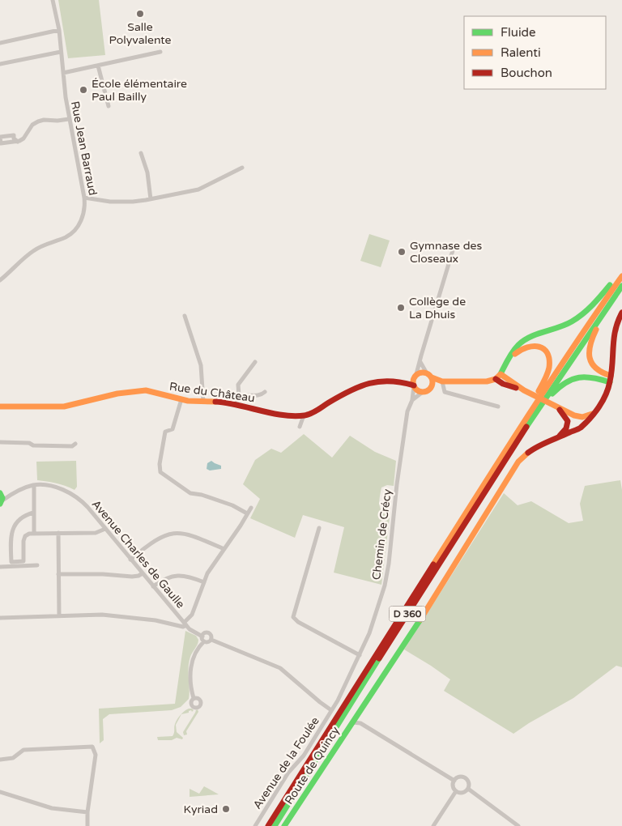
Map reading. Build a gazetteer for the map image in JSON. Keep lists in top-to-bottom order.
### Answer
{
  "streets": {
    "main road": ["Rue du Château", "D 360", "Route de Quincy"],
    "street": [
      "Rue Jean Barraud",
      "Chemin de Crécy",
      "Avenue Charles de Gaulle",
      "Avenue de la Foulée"
    ]
  },
  "crossings": [
    ["Chemin de Crécy", "Avenue de la Foulée"]
  ],
  "places": [
    "Salle Polyvalente",
    "École élémentaire Paul Bailly",
    "Gymnase des Closeaux",
    "Collège de La Dhuis",
    "Kyriad"
  ],
  "legend": ["Fluide", "Ralenti", "Bouchon"]
}
